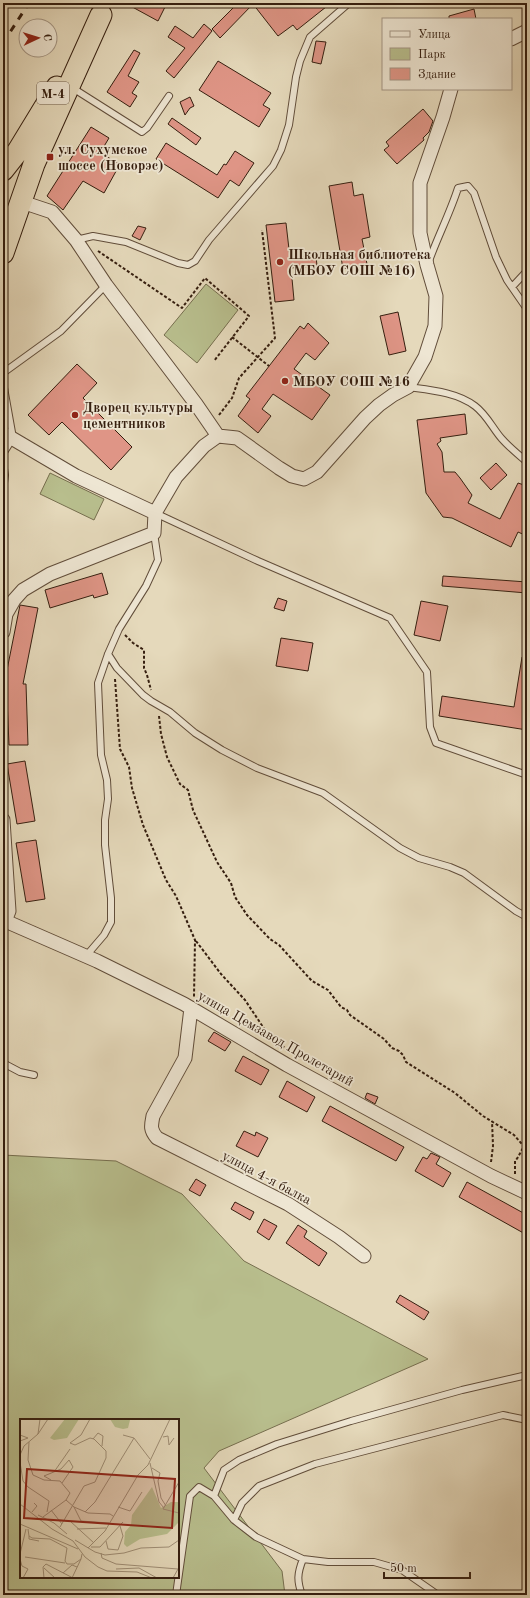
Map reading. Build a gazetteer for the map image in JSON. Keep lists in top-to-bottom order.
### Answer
{
  "streets": {
    "highway": ["М-4"],
    "street": ["улица Цемзавод Пролетарий", "улица 4-я балка"]
  },
  "crossings": [
    ["улица Цемзавод Пролетарий", "улица 4-я балка"]
  ],
  "places": {
    "transit": ["ул. Сухумское шоссе (Новорэс)"],
    "other": ["Школьная библиотека (МБОУ СОШ №16)", "МБОУ СОШ №16", "Дворец культуры цементников"]
  },
  "legend": ["Улица", "Парк", "Здание"],
  "scale_bar": "50 m",
  "north": "right"
}
